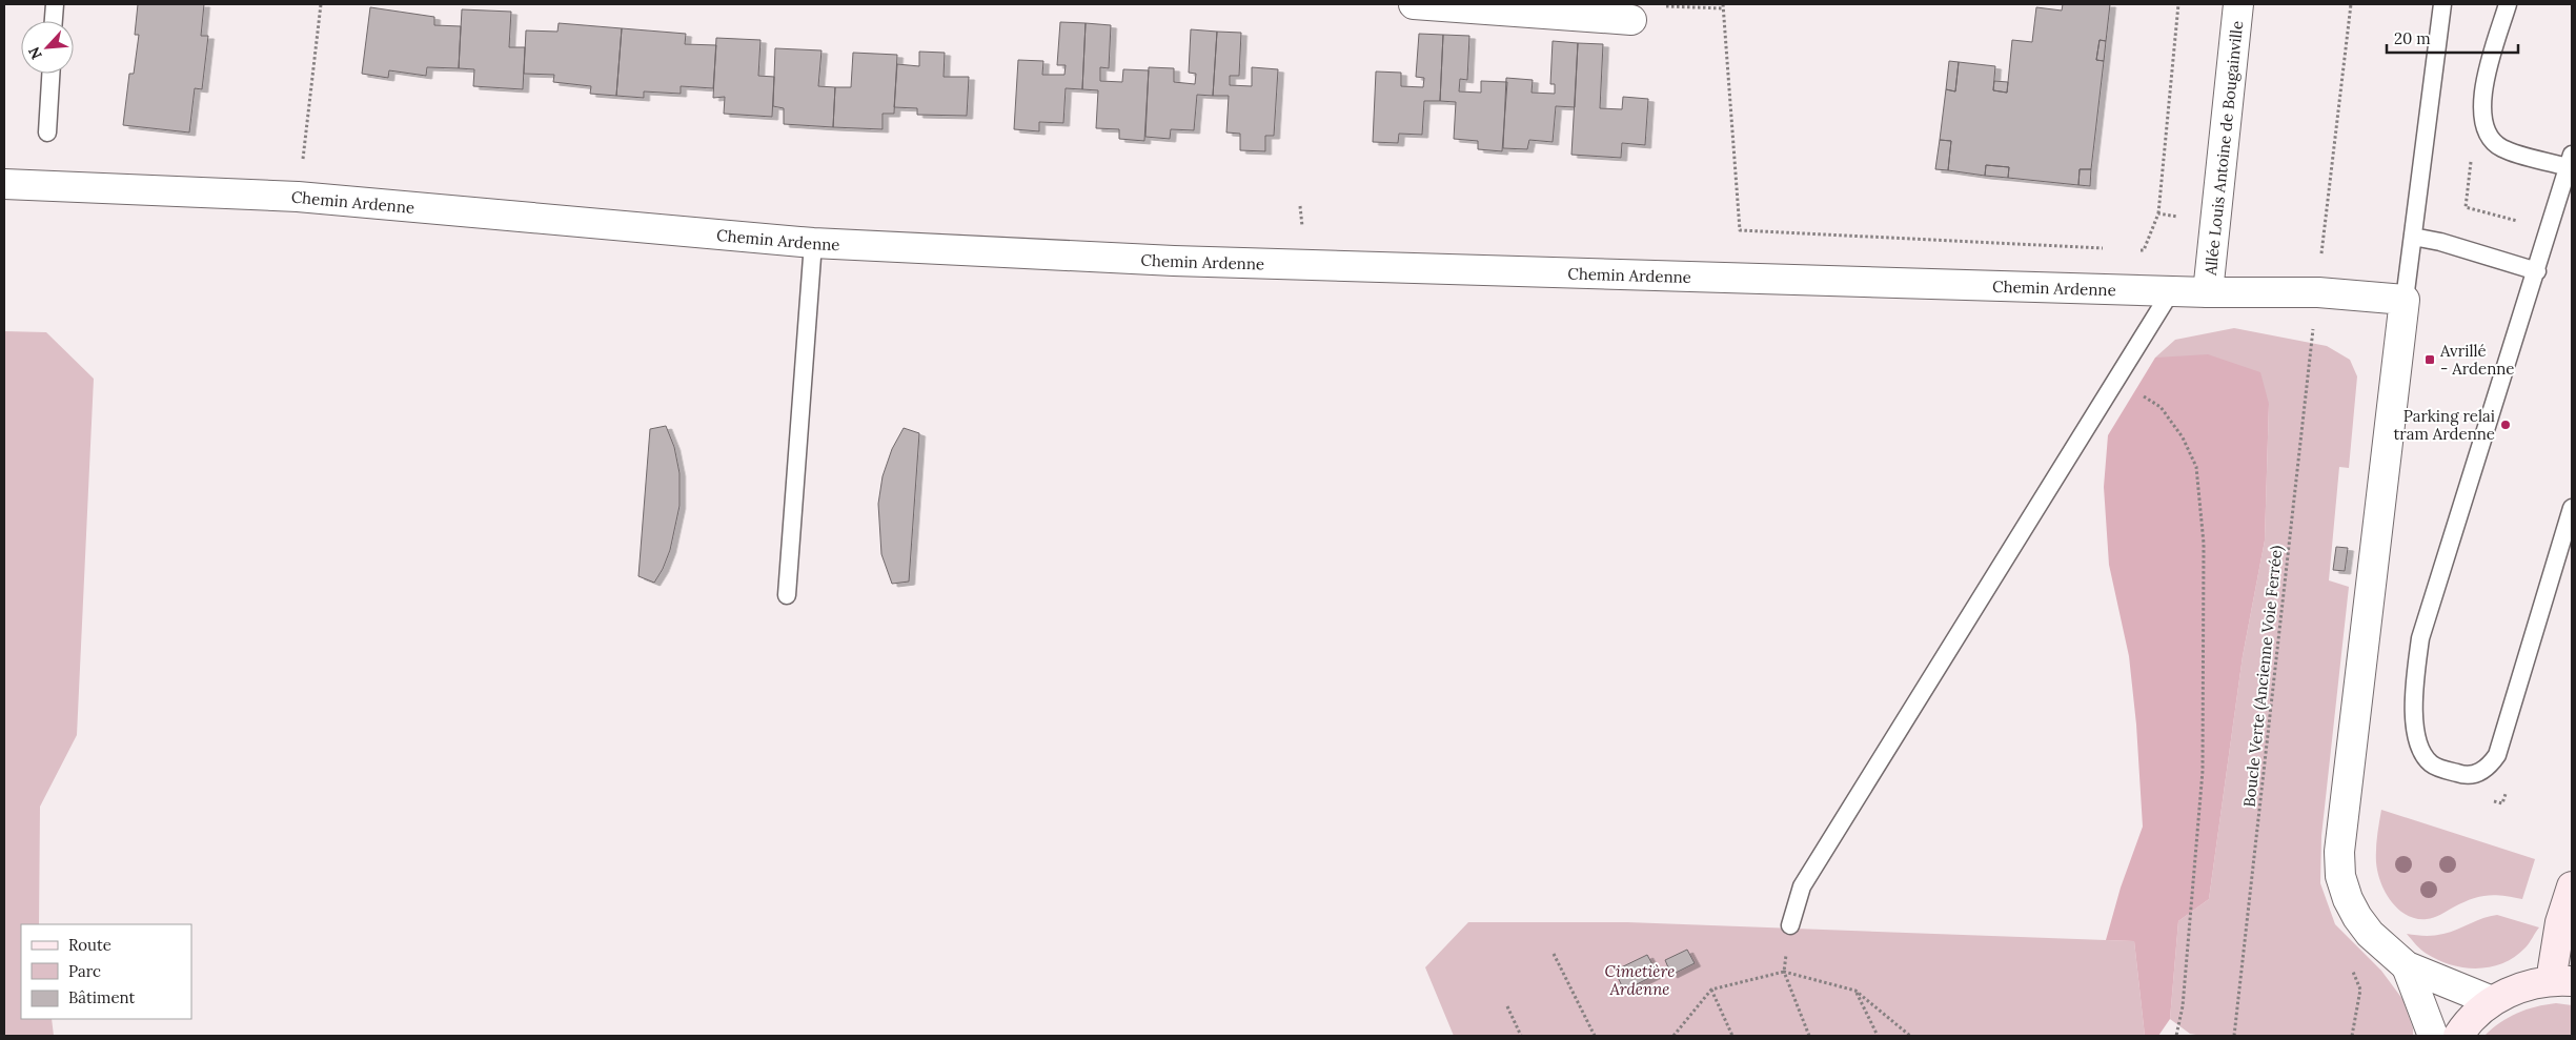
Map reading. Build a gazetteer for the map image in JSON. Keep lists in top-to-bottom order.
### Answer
{
  "streets": {
    "street": ["Allée Louis Antoine de Bougainville", "Chemin Ardenne"],
    "path": ["Boucle Verte (Ancienne Voie Ferrée)"]
  },
  "crossings": [
    ["Allée Louis Antoine de Bougainville", "Chemin Ardenne"]
  ],
  "parks": ["Cimetière Ardenne"],
  "places": {
    "transit": ["Avrillé - Ardenne"],
    "other": ["Parking relai tram Ardenne"]
  },
  "legend": ["Route", "Parc", "Bâtiment"],
  "scale_bar": "20 m",
  "north": "bottom left"
}
